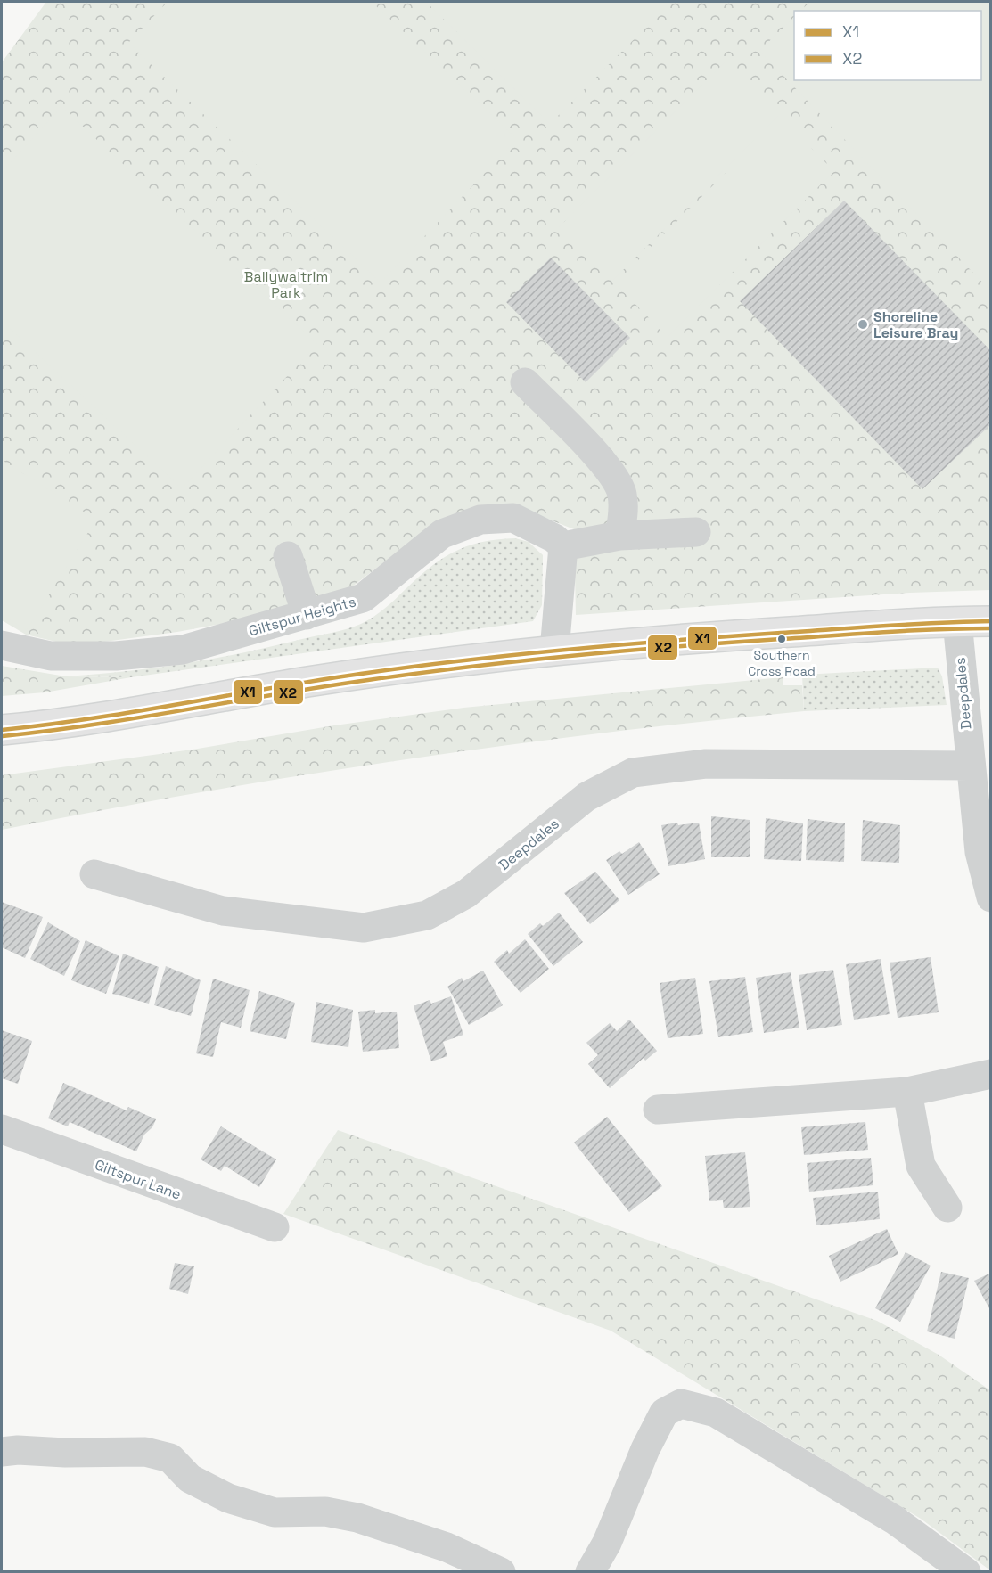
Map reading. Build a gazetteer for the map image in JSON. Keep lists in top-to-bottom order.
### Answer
{
  "streets": {
    "street": ["Giltspur Heights", "Deepdales", "Giltspur Lane"]
  },
  "parks": ["Ballywaltrim Park"],
  "places": ["Shoreline Leisure Bray", "Southern Cross Road"],
  "lines": ["transit line X1", "transit line X2"],
  "legend": ["X1", "X2"]
}
